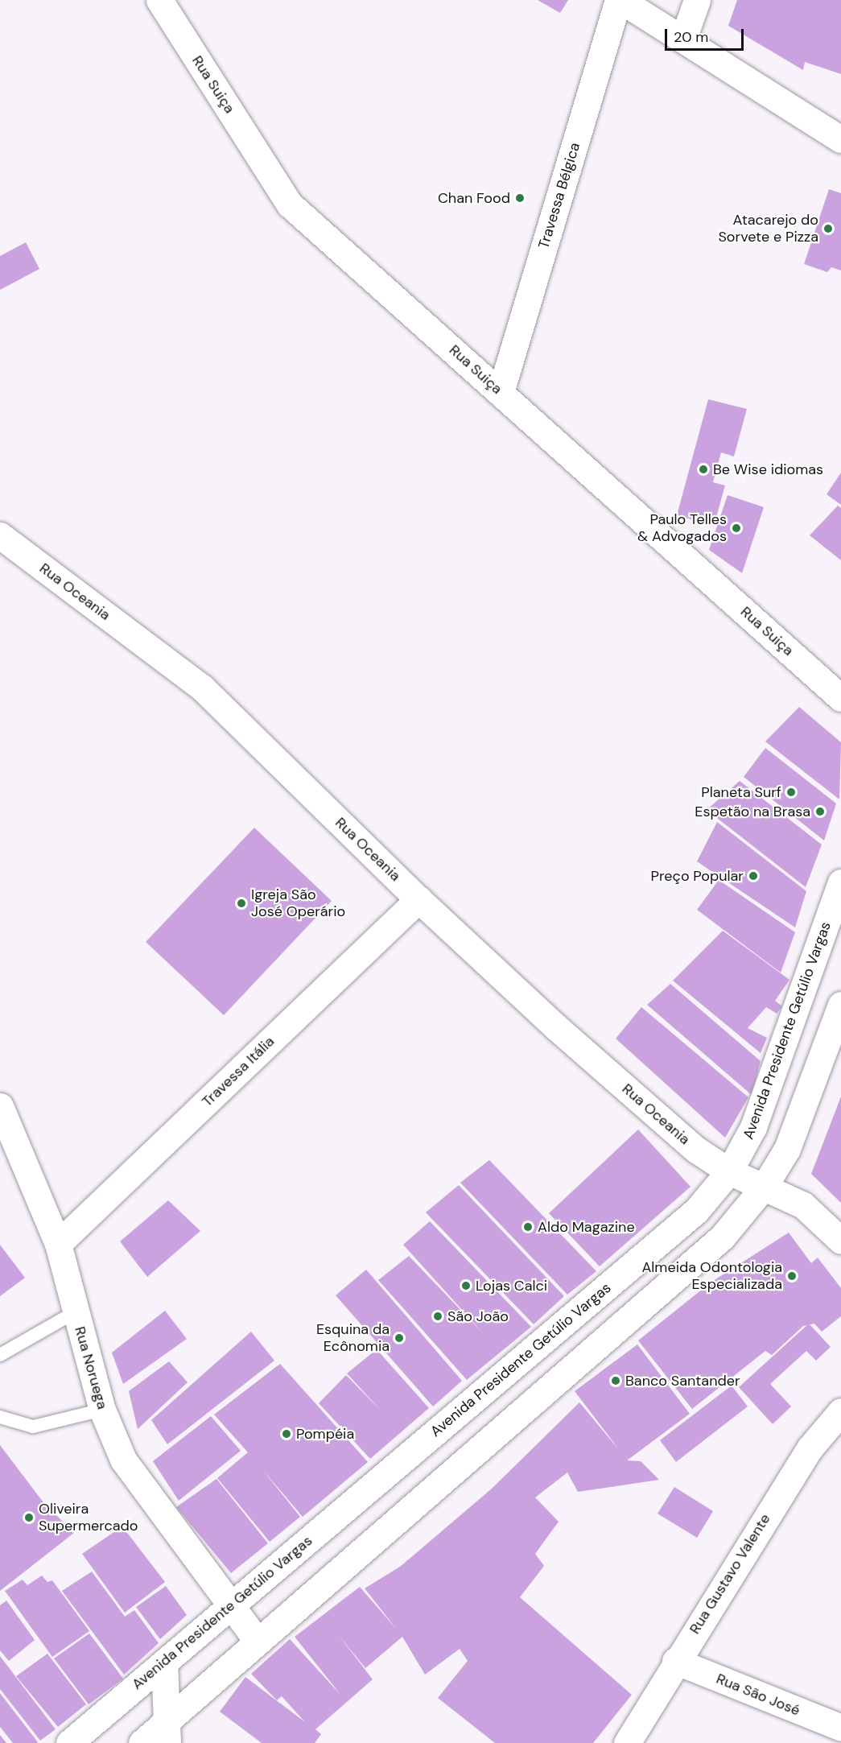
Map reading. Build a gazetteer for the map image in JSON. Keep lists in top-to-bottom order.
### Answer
{
  "streets": {
    "street": [
      "Rua Suiça",
      "Travessa Bélgica",
      "Rua Oceania",
      "Avenida Presidente Getúlio Vargas",
      "Travessa Itália",
      "Rua Noruega",
      "Rua Gustavo Valente",
      "Rua São José"
    ]
  },
  "crossings": [
    ["Rua Suiça", "Travessa Bélgica"],
    ["Rua Oceania", "Avenida Presidente Getúlio Vargas"],
    ["Rua Oceania", "Travessa Itália"],
    ["Avenida Presidente Getúlio Vargas", "Rua Noruega"],
    ["Travessa Itália", "Rua Noruega"],
    ["Rua Gustavo Valente", "Rua São José"]
  ],
  "places": [
    "Chan Food",
    "Atacarejo do Sorvete e Pizza",
    "Be Wise idiomas",
    "Paulo Telles & Advogados",
    "Planeta Surf",
    "Espetão na Brasa",
    "Preço Popular",
    "Igreja São José Operário",
    "Aldo Magazine",
    "Almeida Odontologia Especializada",
    "Lojas Calci",
    "São João",
    "Esquina da Ecônomia",
    "Banco Santander",
    "Pompéia",
    "Oliveira Supermercado"
  ],
  "scale_bar": "20 m"
}
